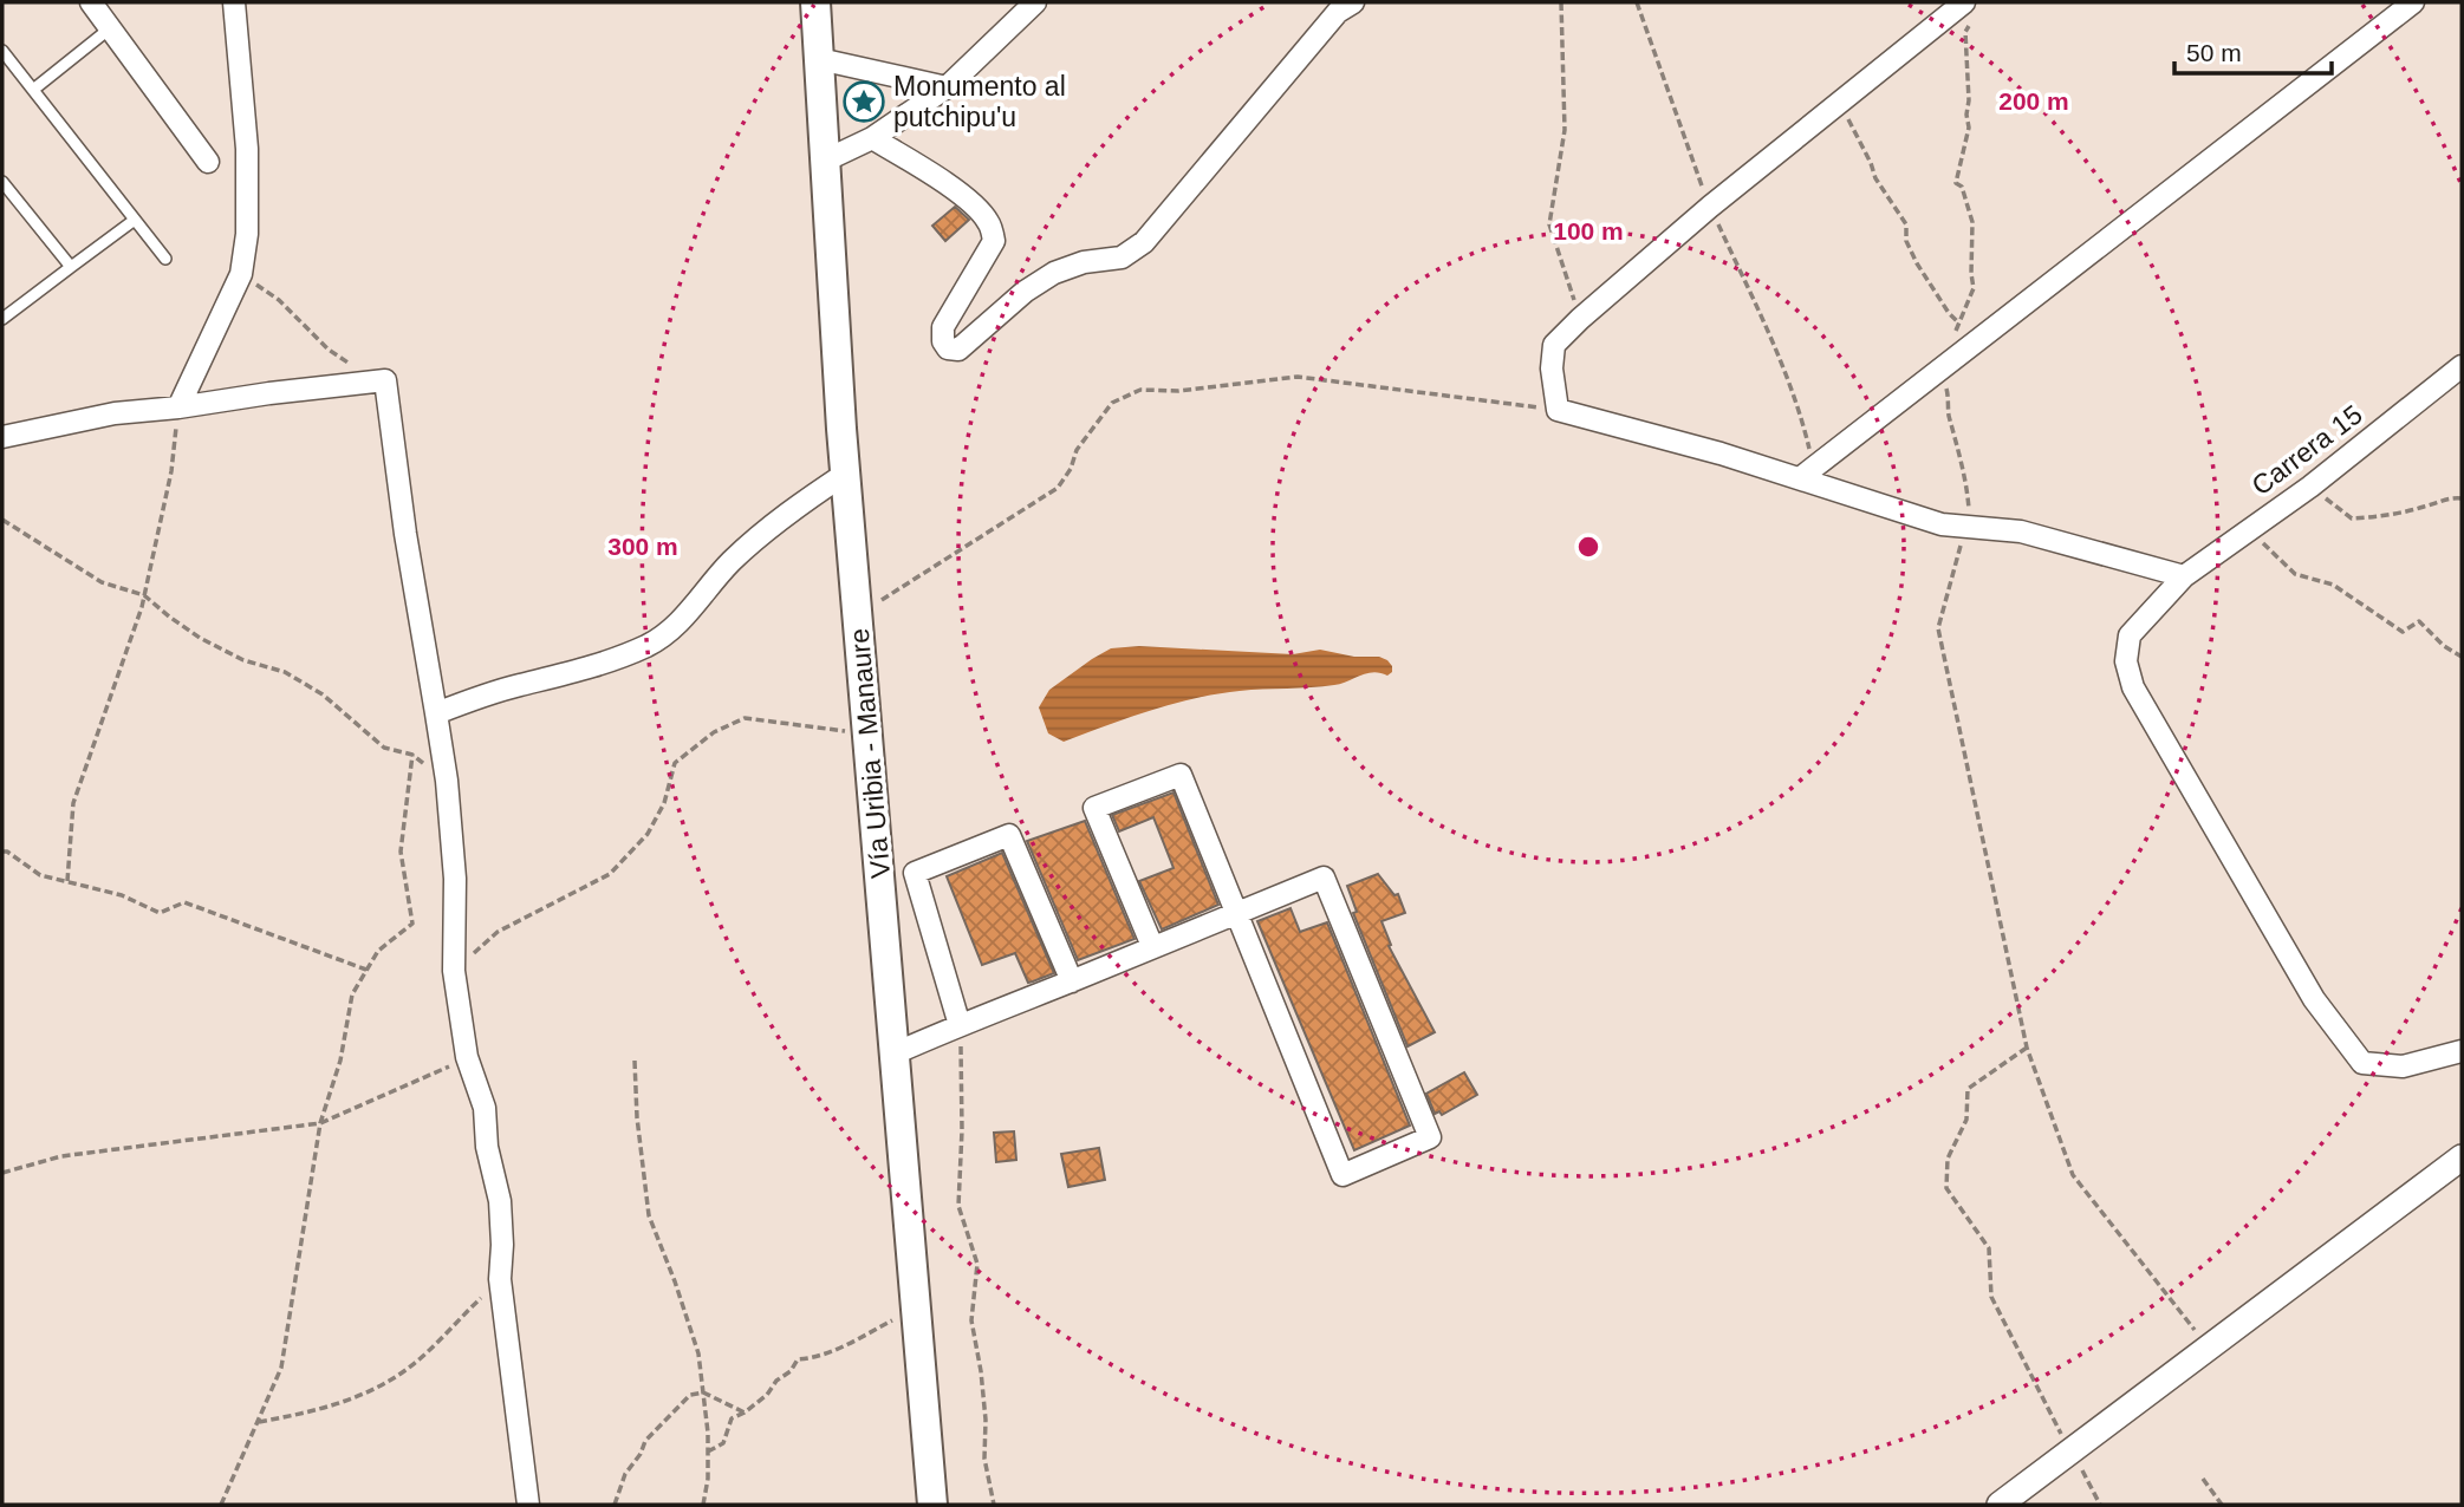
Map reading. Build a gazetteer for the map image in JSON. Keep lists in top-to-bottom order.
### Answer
{
  "streets": {
    "main road": ["Vía Uribia - Manaure"],
    "street": ["Carrera 15"]
  },
  "places": {
    "place": ["Monumento al putchipu'u"]
  },
  "scale_bar": "50 m",
  "rings": ["200 m", "100 m", "300 m"]
}
